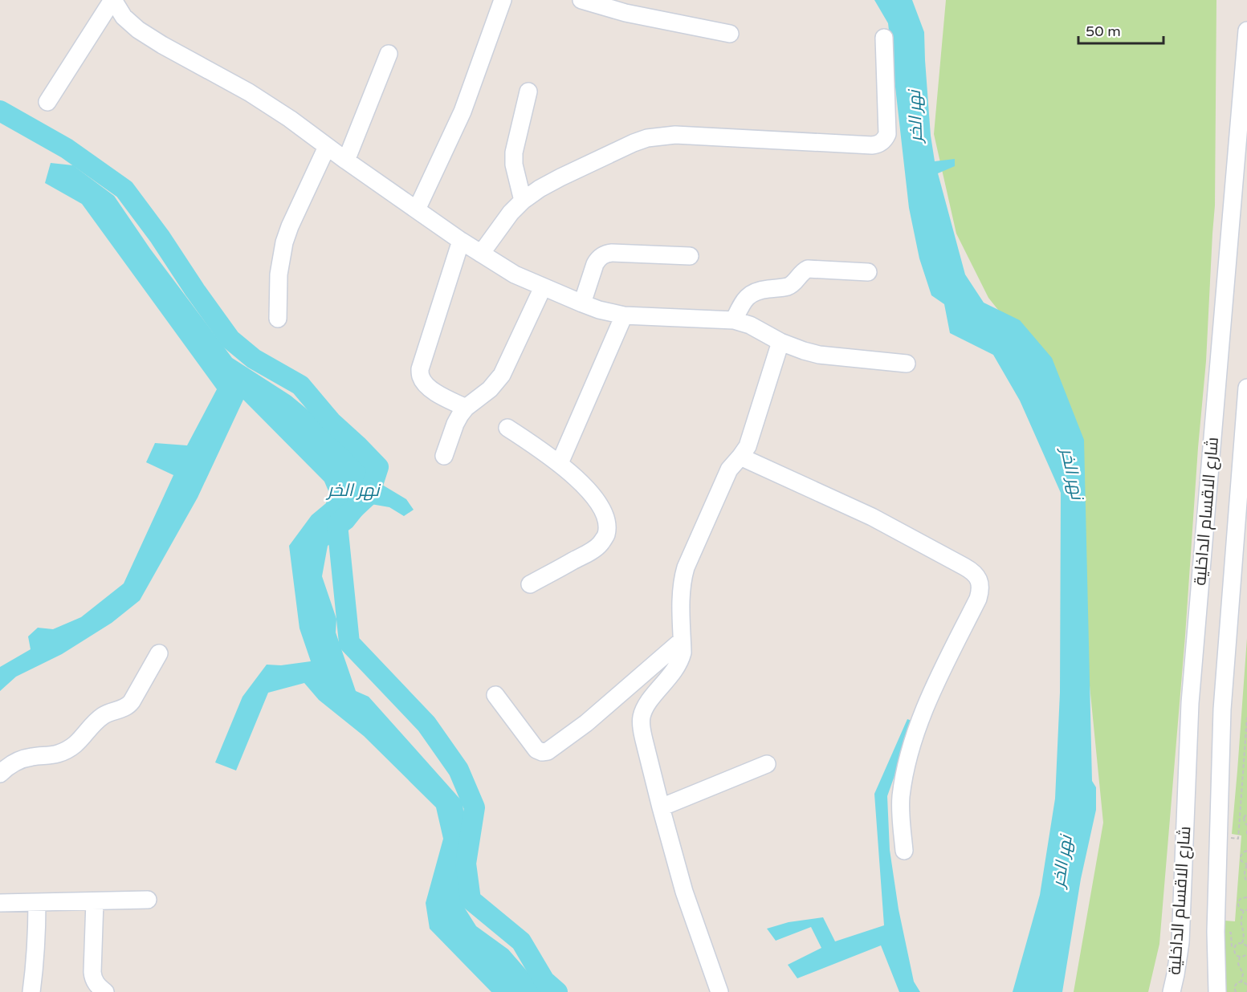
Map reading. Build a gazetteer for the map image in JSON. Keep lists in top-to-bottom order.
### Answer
{
  "streets": {
    "street": ["شارع الاقسام الداخلية"]
  },
  "water": ["نهر الخر"],
  "scale_bar": "50 m"
}
